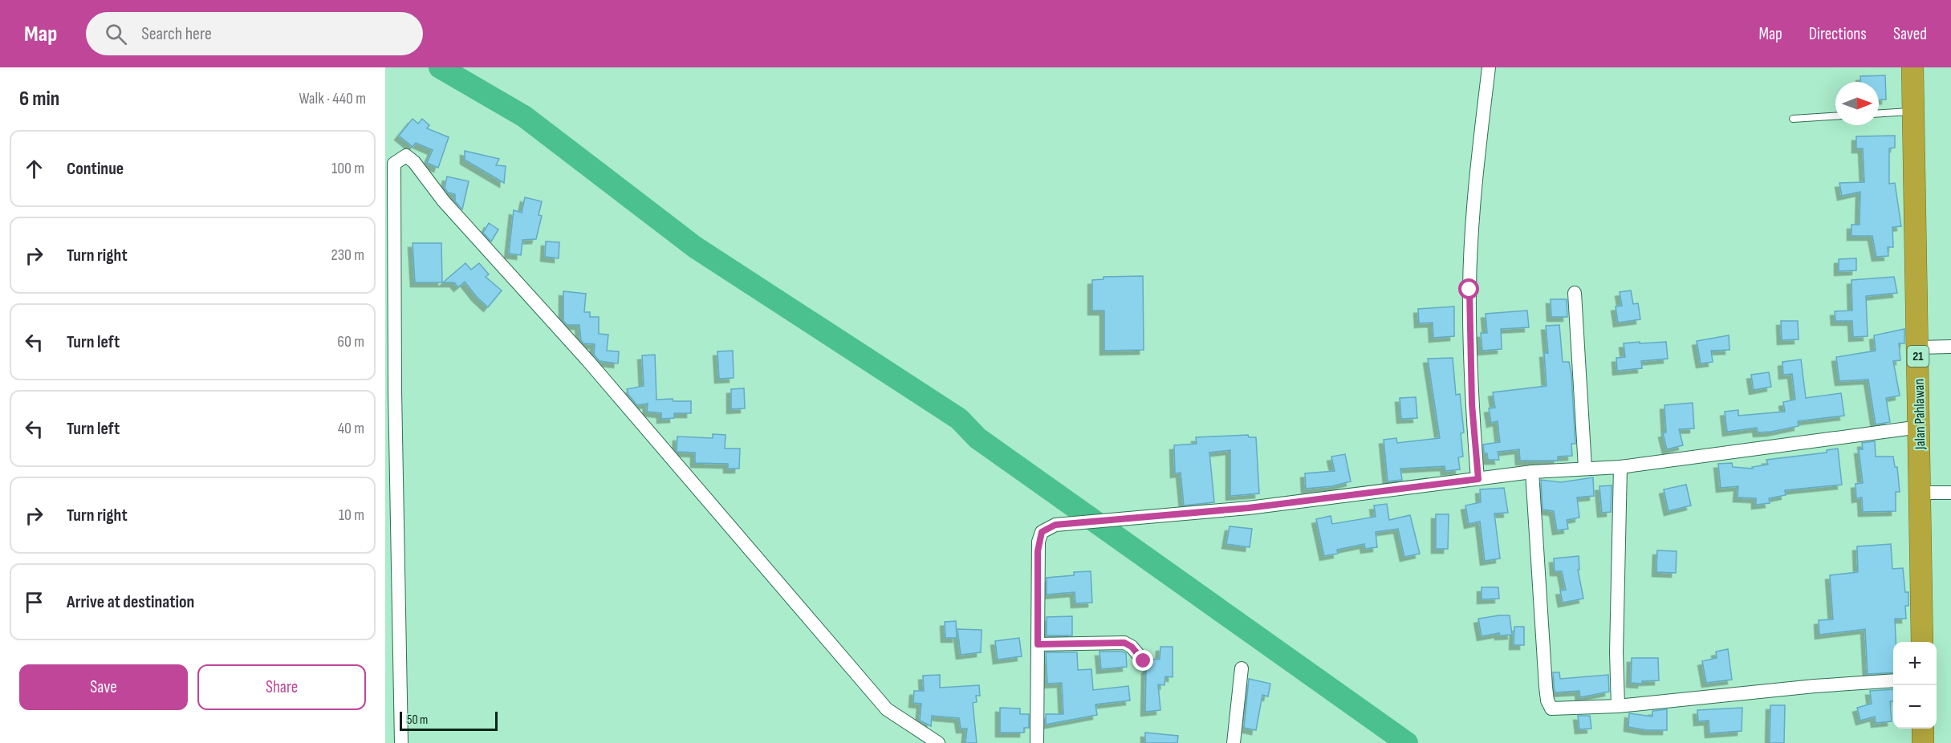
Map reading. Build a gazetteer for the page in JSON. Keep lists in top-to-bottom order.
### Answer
{
  "streets": {
    "highway": ["21", "Jalan Pahlawan"]
  },
  "scale_bar": "50 m",
  "north": "right",
  "page": {
    "header": "Map",
    "search": "Search here",
    "nav": ["Map", "Directions", "Saved"],
    "heading": ["6 min", "Walk · 440 m"],
    "list": [
      ["Continue", "100 m"],
      ["Turn right", "230 m"],
      ["Turn left", "60 m"],
      ["Turn left", "40 m"],
      ["Turn right", "10 m"],
      "Arrive at destination"
    ],
    "map_buttons": ["+", "−"],
    "buttons": ["Save", "Share"],
    "scale": "50 m"
  }
}
